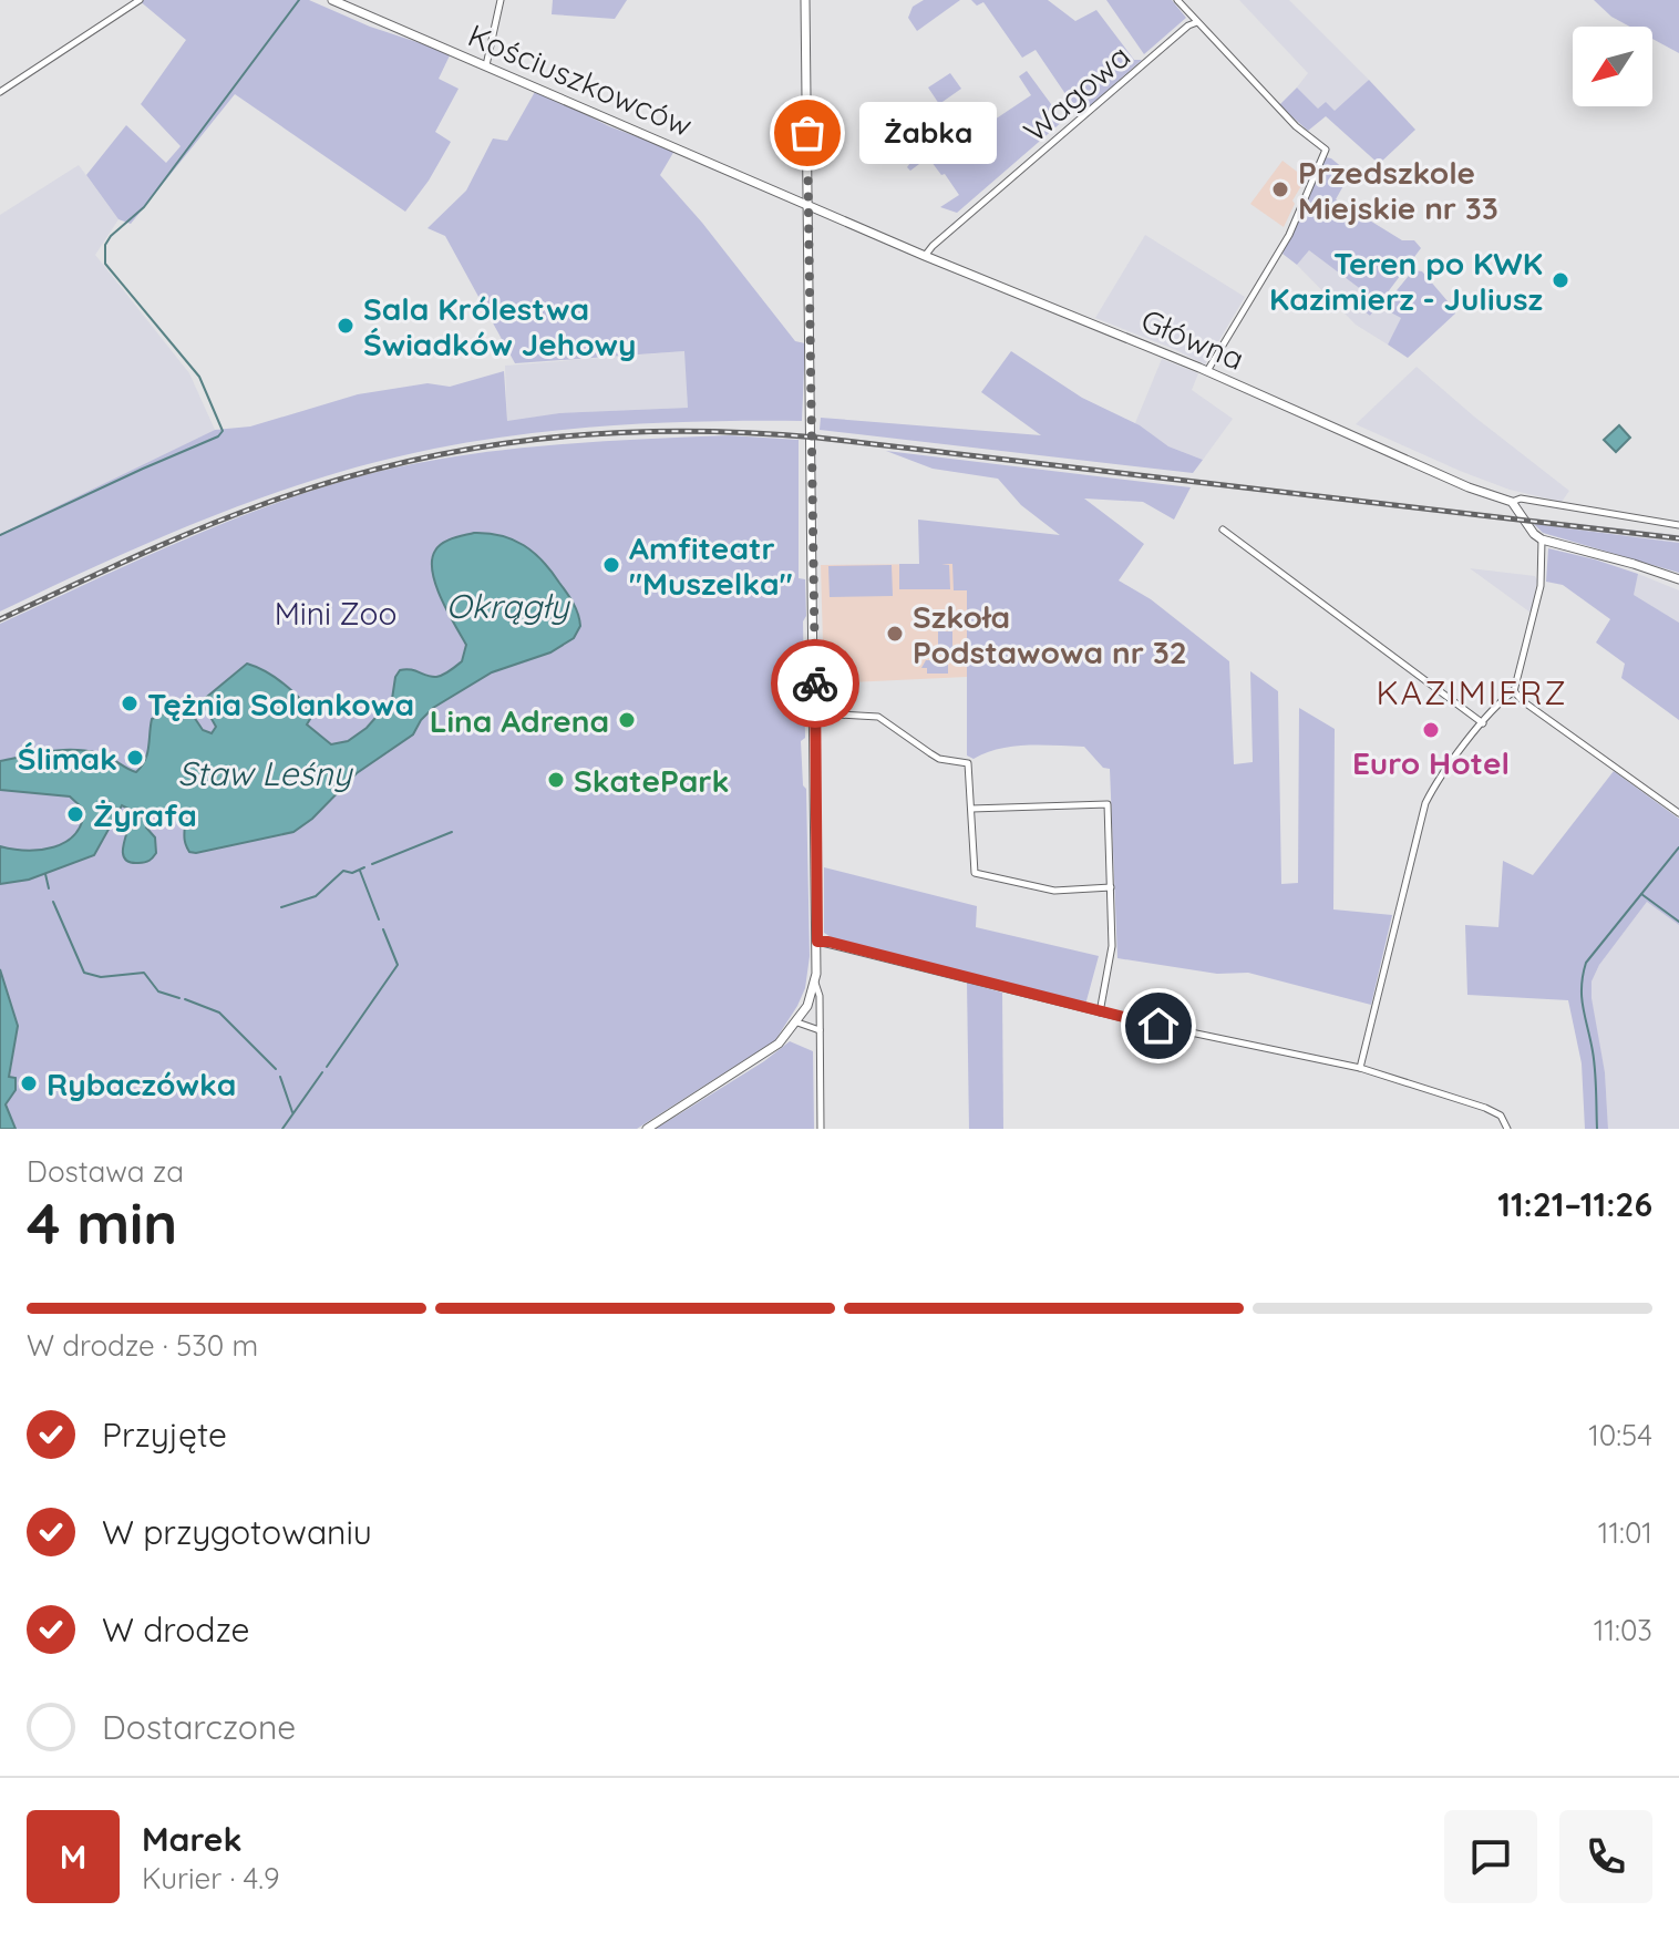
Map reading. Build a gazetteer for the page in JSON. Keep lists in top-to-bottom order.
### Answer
{
  "streets": {
    "street": ["Kościuszkowców", "Wagowa", "Główna"]
  },
  "crossings": [
    ["Kościuszkowców", "Główna"],
    ["Wagowa", "Główna"]
  ],
  "districts": ["KAZIMIERZ"],
  "water": ["Okrągły", "Staw Leśny"],
  "parks": ["Mini Zoo"],
  "places": [
    "Żabka",
    "Przedszkole Miejskie nr 33",
    "Teren po KWK Kazimierz - Juliusz",
    "Sala Królestwa Świadków Jehowy",
    "Amfiteatr \"Muszelka\"",
    "Szkoła Podstawowa nr 32",
    "Tężnia Solankowa",
    "Lina Adrena",
    "Euro Hotel",
    "Ślimak",
    "SkatePark",
    "Żyrafa",
    "Rybaczówka"
  ],
  "north": "bottom left",
  "page": {
    "bubble": "Żabka",
    "heading": ["4 min", "Dostawa za", "11:21–11:26"],
    "panel": ["Marek", "Kurier · 4.9"],
    "bar": "W drodze · 530 m",
    "list": [
      ["Przyjęte", "10:54"],
      ["W przygotowaniu", "11:01"],
      ["W drodze", "11:03"],
      "Dostarczone"
    ],
    "round": "M"
  }
}
